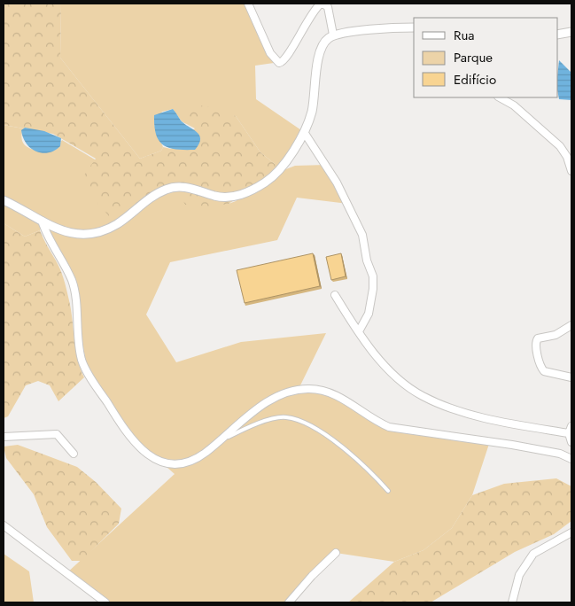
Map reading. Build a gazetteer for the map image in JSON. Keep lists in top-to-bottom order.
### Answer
{
  "legend": ["Rua", "Parque", "Edifício"]
}
